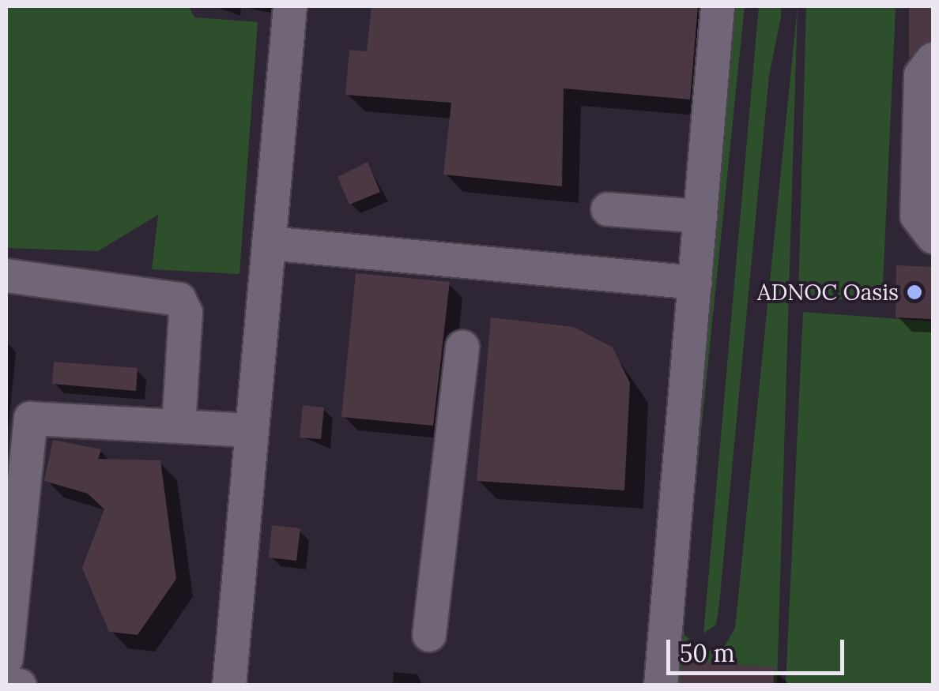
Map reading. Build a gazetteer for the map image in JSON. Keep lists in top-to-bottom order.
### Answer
{
  "places": ["ADNOC Oasis"],
  "scale_bar": "50 m"
}
